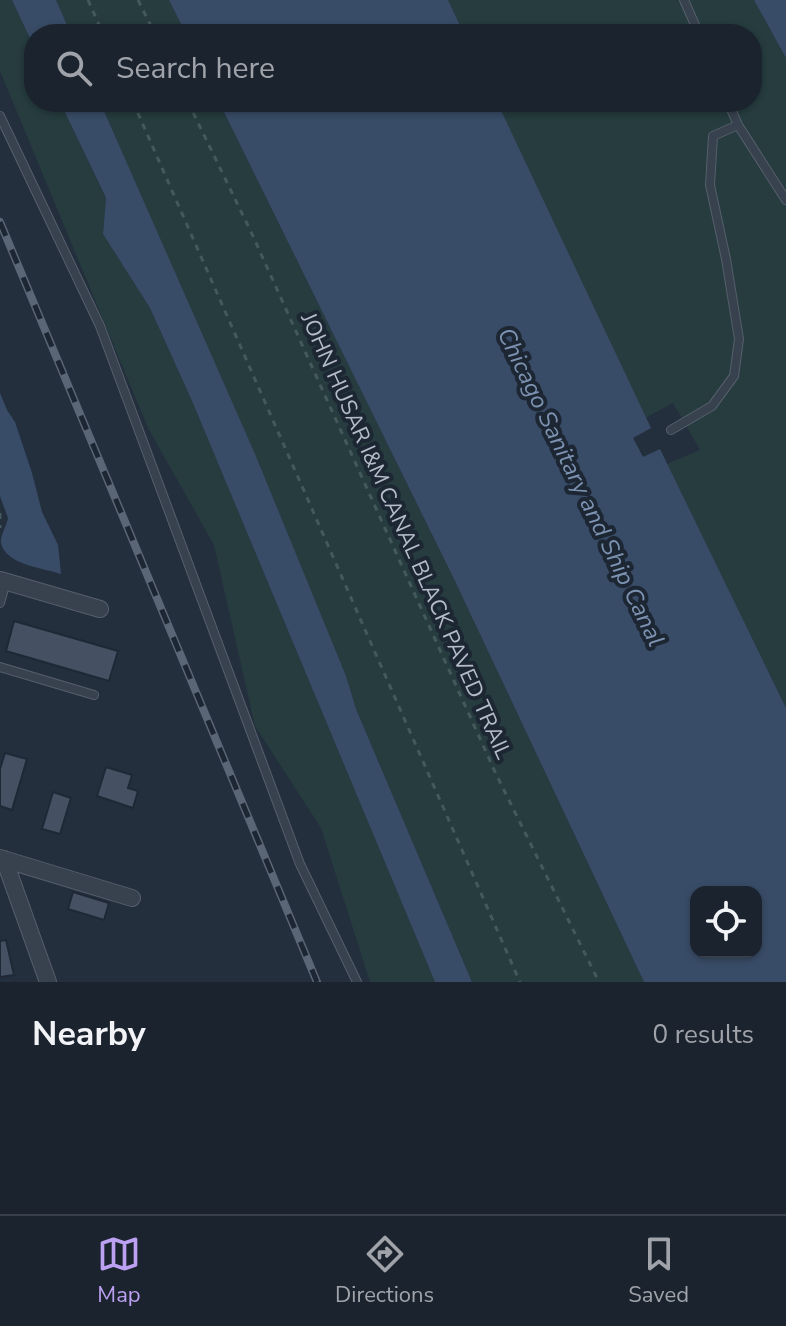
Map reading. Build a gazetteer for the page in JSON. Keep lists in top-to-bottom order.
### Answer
{
  "streets": {
    "path": ["JOHN HUSAR I&M CANAL BLACK PAVED TRAIL"]
  },
  "water": ["Chicago Sanitary and Ship Canal"],
  "page": {
    "search": "Search here",
    "heading": ["Nearby", "0 results"],
    "nav": ["Map", "Directions", "Saved"]
  }
}
